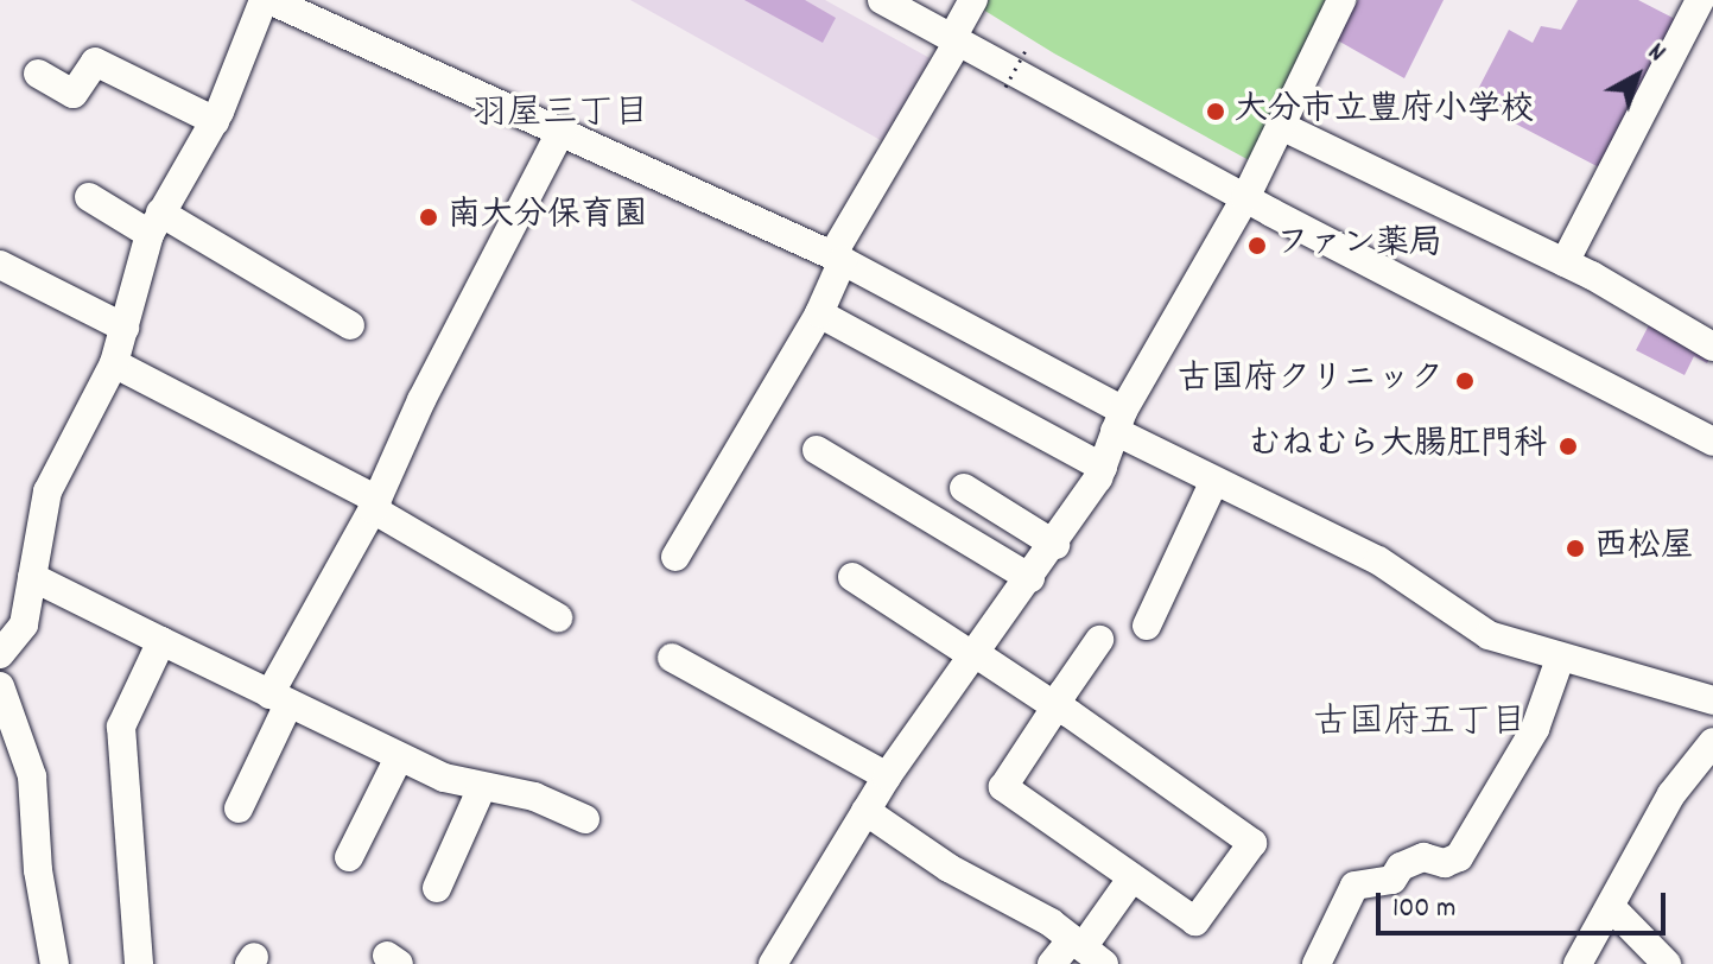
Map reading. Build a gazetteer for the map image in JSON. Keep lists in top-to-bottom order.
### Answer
{
  "districts": ["羽屋三丁目", "古国府五丁目"],
  "places": [
    "大分市立豊府小学校",
    "南大分保育園",
    "ファン薬局",
    "古国府クリニック",
    "むねむら大腸肛門科",
    "西松屋"
  ],
  "scale_bar": "100 m",
  "north": "top right"
}
